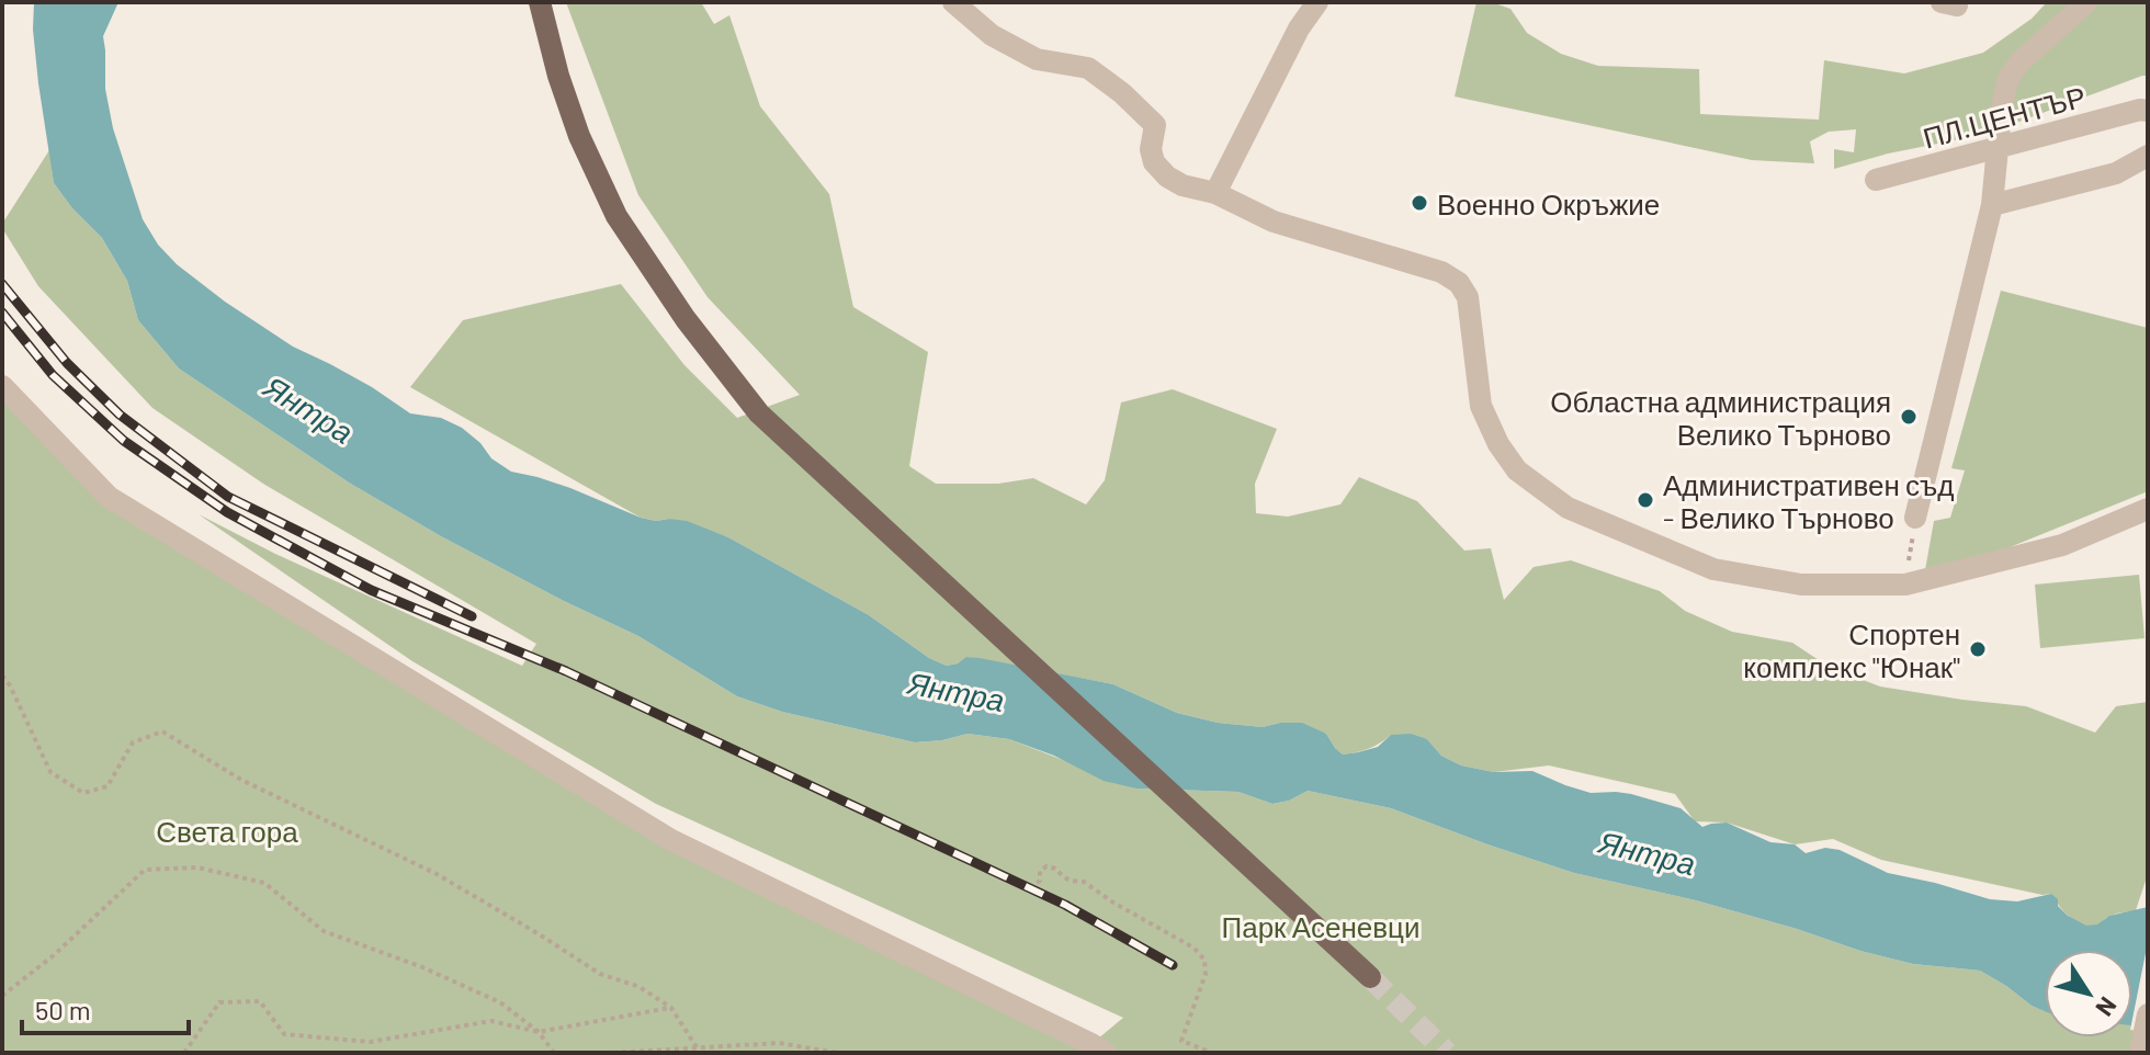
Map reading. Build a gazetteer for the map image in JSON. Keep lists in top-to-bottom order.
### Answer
{
  "streets": {
    "street": ["ПЛ.ЦЕНТЪР"]
  },
  "water": ["Янтра"],
  "parks": ["Света гора", "Парк Асеневци"],
  "places": [
    "Военно Окръжие",
    "Областна администрация Велико Търново",
    "Административен съд - Велико Търново",
    "Спортен комплекс \"Юнак\""
  ],
  "scale_bar": "50 m",
  "north": "bottom right"
}
